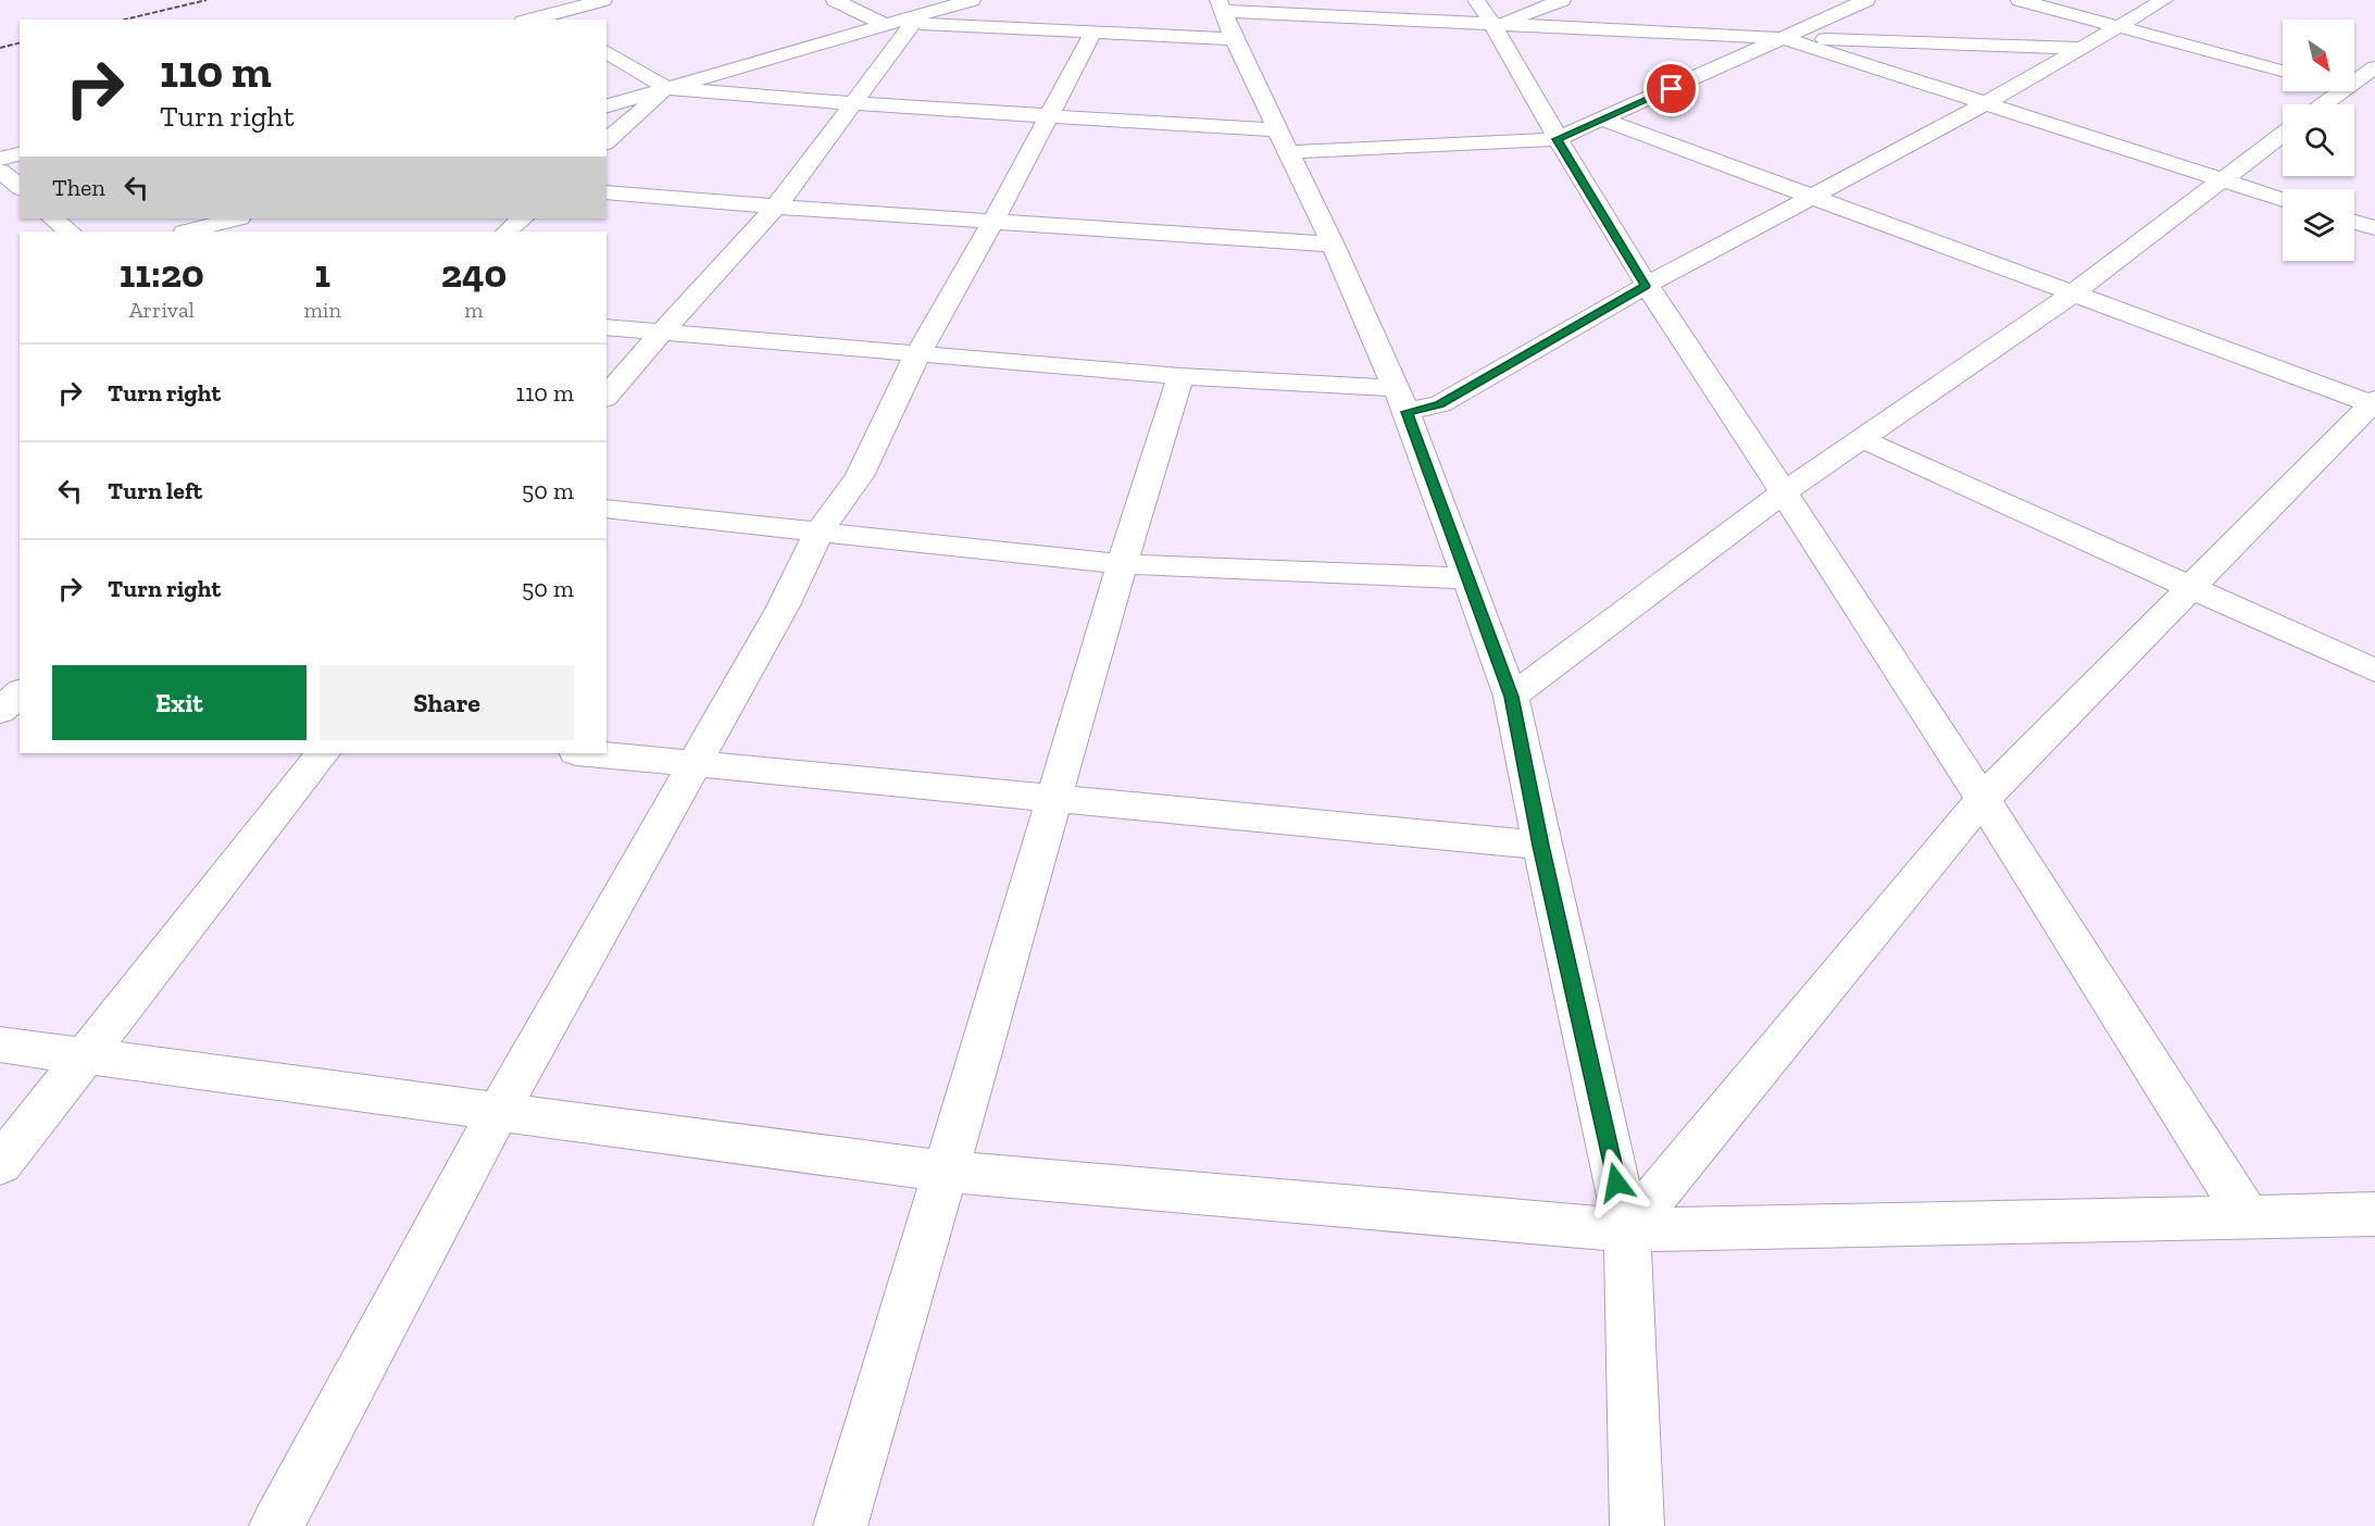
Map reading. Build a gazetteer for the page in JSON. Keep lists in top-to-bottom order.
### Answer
{
  "north": "bottom right",
  "page": {
    "turn": ["110 m", "Turn right"],
    "then": "Then",
    "eta": [
      "11:20",
      "Arrival",
      "1",
      "min",
      "240",
      "m"
    ],
    "list": [
      {
        "name": "Turn right",
        "value": "110 m"
      },
      {
        "name": "Turn left",
        "value": "50 m"
      },
      {
        "name": "Turn right",
        "value": "50 m"
      }
    ],
    "buttons": ["Exit", "Share"]
  }
}
